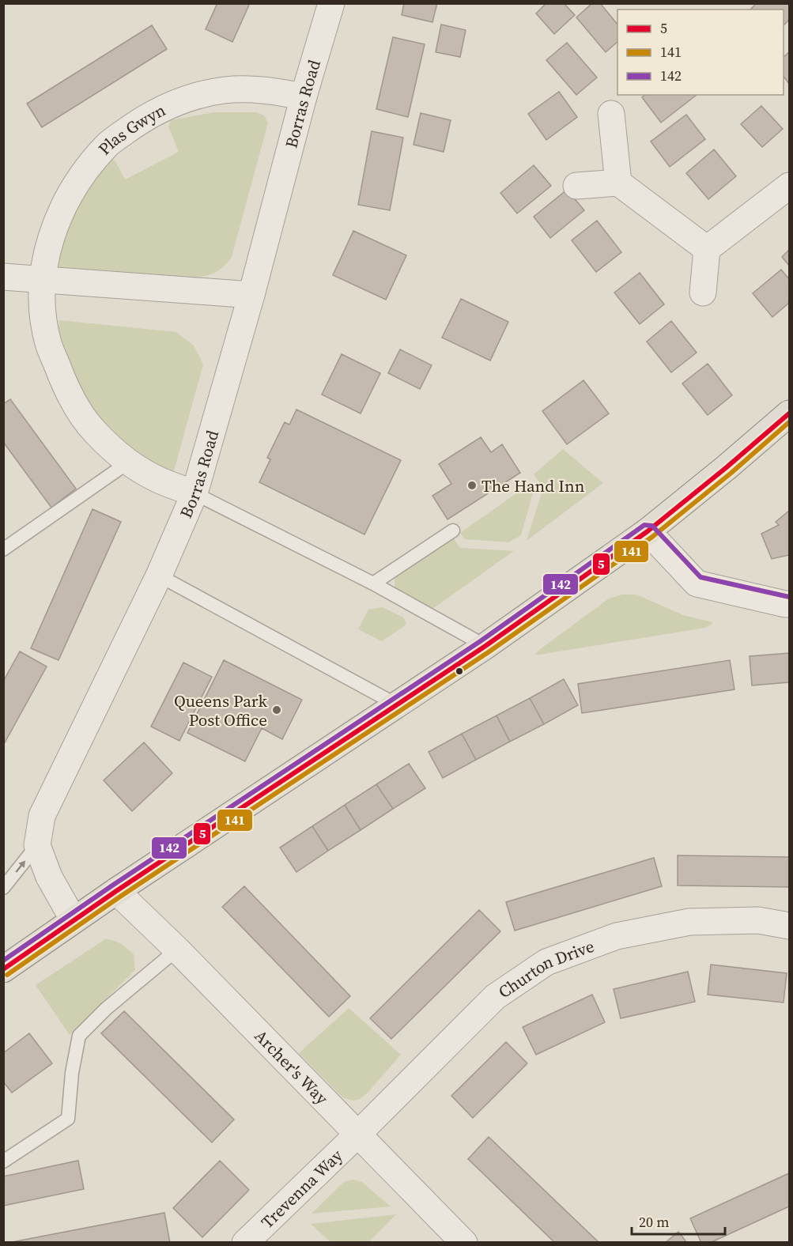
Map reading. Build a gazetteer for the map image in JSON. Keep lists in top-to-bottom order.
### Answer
{
  "streets": {
    "street": [
      "Borras Road",
      "Plas Gwyn",
      "Churton Drive",
      "Archer's Way",
      "Trevenna Way"
    ]
  },
  "crossings": [
    ["Borras Road", "Plas Gwyn"],
    ["Churton Drive", "Archer's Way"],
    ["Churton Drive", "Trevenna Way"],
    ["Archer's Way", "Trevenna Way"]
  ],
  "places": ["The Hand Inn", "Queens Park Post Office"],
  "lines": ["transit line 5", "transit line 141", "transit line 142"],
  "legend": ["5", "141", "142"],
  "scale_bar": "20 m"
}
